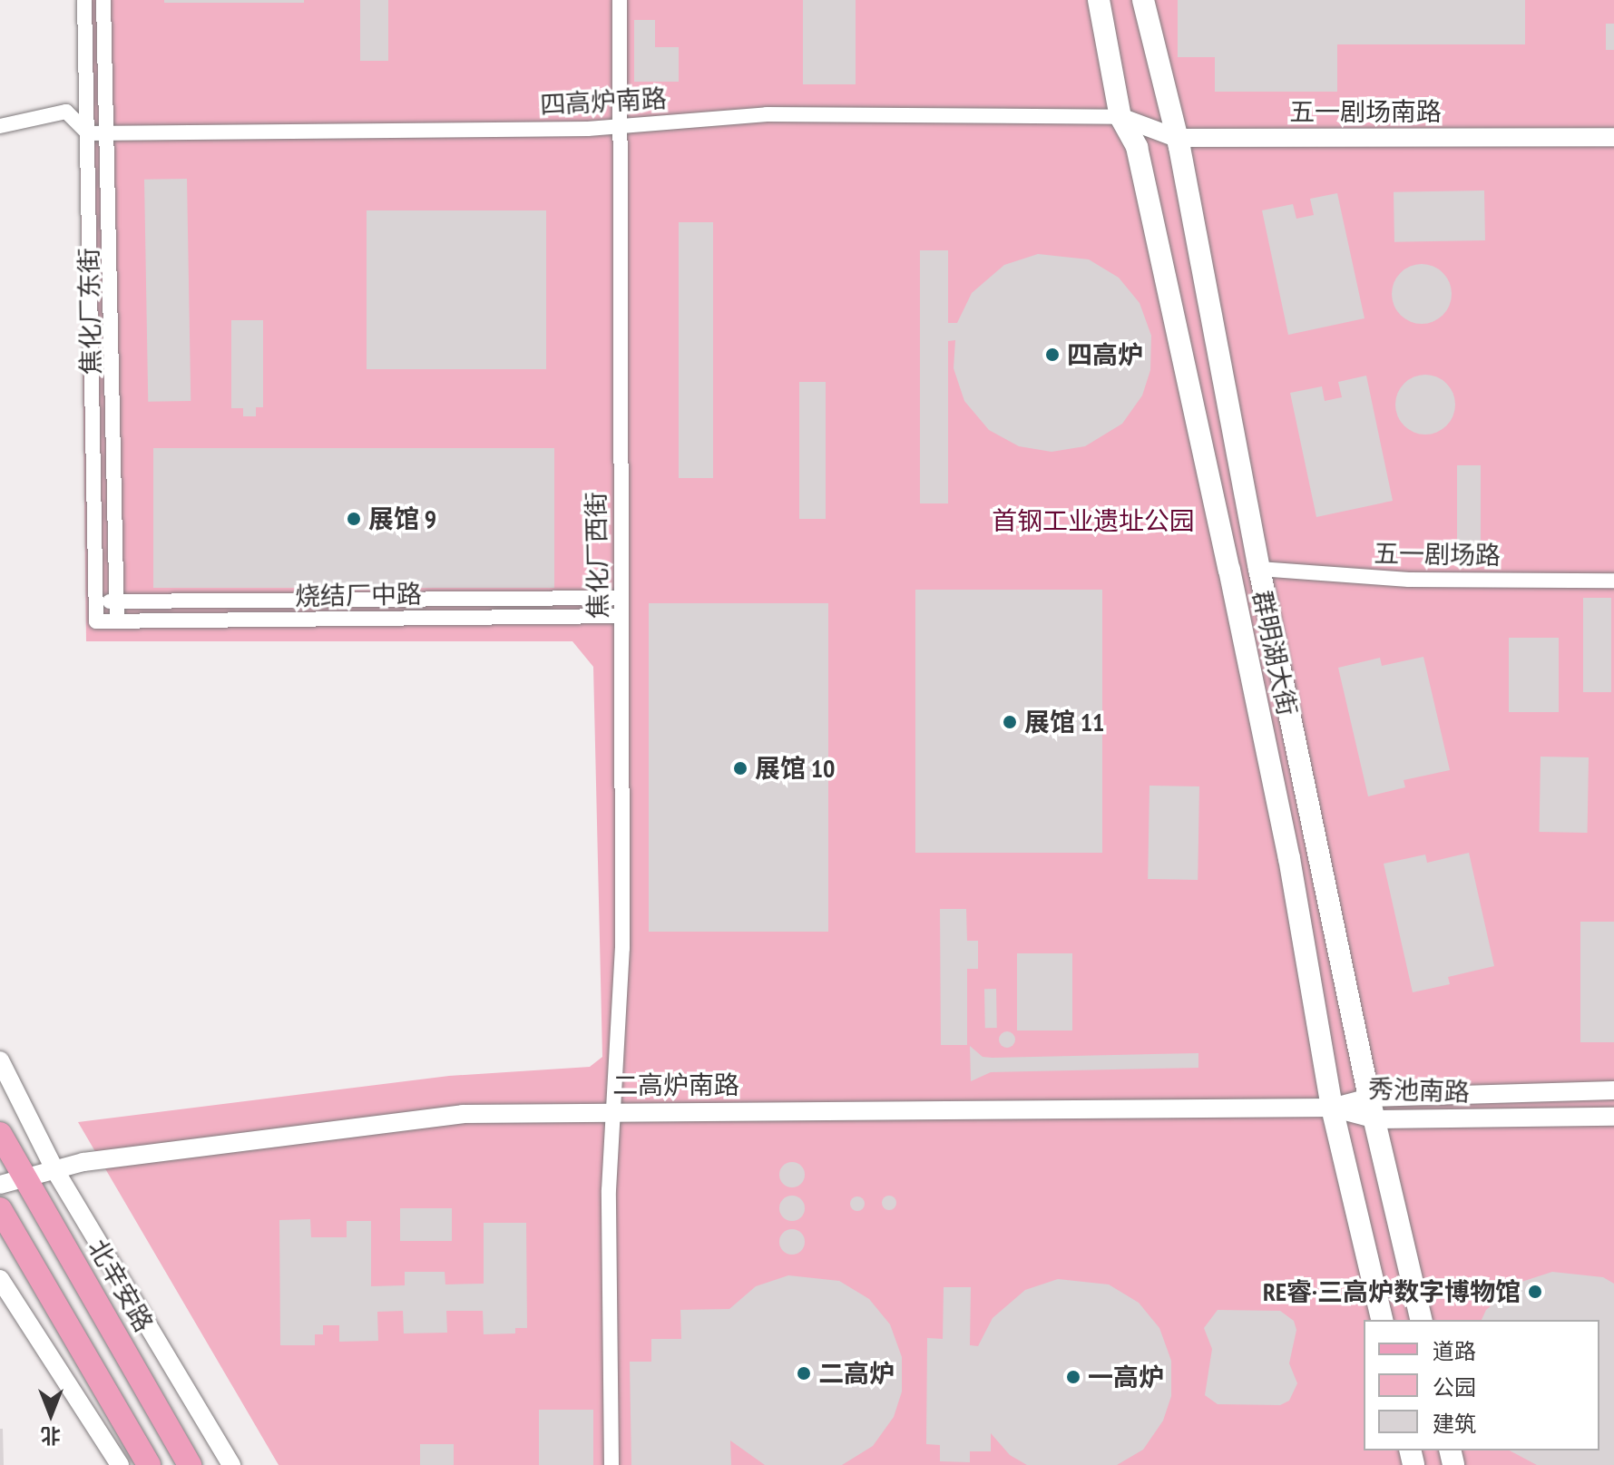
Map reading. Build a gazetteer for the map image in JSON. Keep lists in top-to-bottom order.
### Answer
{
  "streets": {
    "main road": ["群明湖大街", "北辛安路"],
    "street": [
      "四高炉南路",
      "五一剧场南路",
      "焦化厂东街",
      "五一剧场路",
      "焦化厂西街",
      "烧结厂中路",
      "二高炉南路",
      "秀池南路"
    ]
  },
  "crossings": [
    ["四高炉南路", "五一剧场南路"],
    ["四高炉南路", "焦化厂东街"],
    ["四高炉南路", "焦化厂西街"],
    ["四高炉南路", "群明湖大街"],
    ["五一剧场南路", "群明湖大街"],
    ["焦化厂东街", "烧结厂中路"],
    ["五一剧场路", "群明湖大街"],
    ["焦化厂西街", "烧结厂中路"],
    ["焦化厂西街", "二高炉南路"],
    ["群明湖大街", "二高炉南路"],
    ["群明湖大街", "秀池南路"],
    ["二高炉南路", "秀池南路"],
    ["二高炉南路", "北辛安路"]
  ],
  "parks": ["首钢工业遗址公园"],
  "places": [
    "四高炉",
    "展馆 9",
    "展馆 11",
    "展馆 10",
    "RE睿·三高炉数字博物馆",
    "二高炉",
    "一高炉"
  ],
  "legend": ["道路", "公园", "建筑"],
  "north": "bottom"
}
